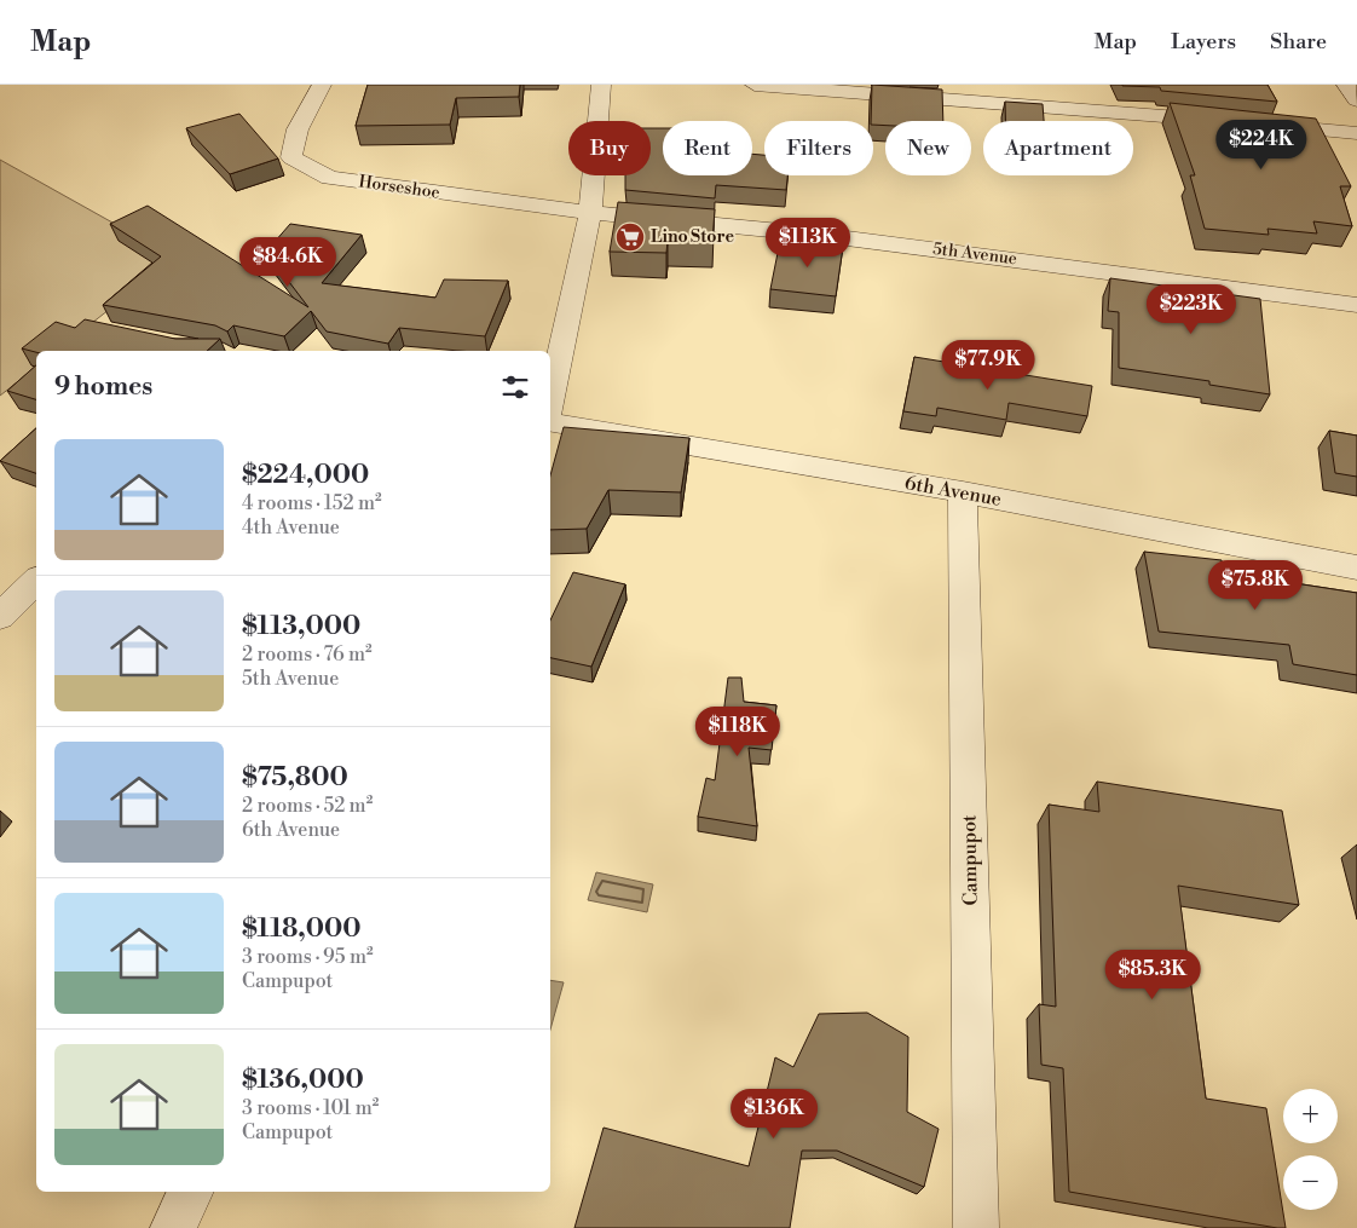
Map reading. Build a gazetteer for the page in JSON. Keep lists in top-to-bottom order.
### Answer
{
  "streets": {
    "street": [
      "Horseshoe",
      "5th Avenue",
      "6th Avenue",
      "Campupot"
    ]
  },
  "crossings": [
    ["Horseshoe", "5th Avenue"],
    ["6th Avenue", "Campupot"]
  ],
  "places": {
    "supermarket": ["Lino Store"]
  },
  "page": {
    "header": "Map",
    "nav": ["Map", "Layers", "Share"],
    "price": [
      "$224K",
      "$113K",
      "$84.6K",
      "$223K",
      "$77.9K",
      "$75.8K",
      "$118K",
      "$85.3K",
      "$136K"
    ],
    "chip": [
      "Buy",
      "Rent",
      "Filters",
      "New",
      "Apartment"
    ],
    "heading": "9 homes",
    "list": [
      {
        "name": "$224,000",
        "note": "4 rooms · 152 m² · 4th Avenue"
      },
      {
        "name": "$113,000",
        "note": "2 rooms · 76 m² · 5th Avenue"
      },
      {
        "name": "$75,800",
        "note": "2 rooms · 52 m² · 6th Avenue"
      },
      {
        "name": "$118,000",
        "note": "3 rooms · 95 m² · Campupot"
      },
      {
        "name": "$136,000",
        "note": "3 rooms · 101 m² · Campupot"
      }
    ],
    "map_buttons": ["+", "−"]
  }
}
